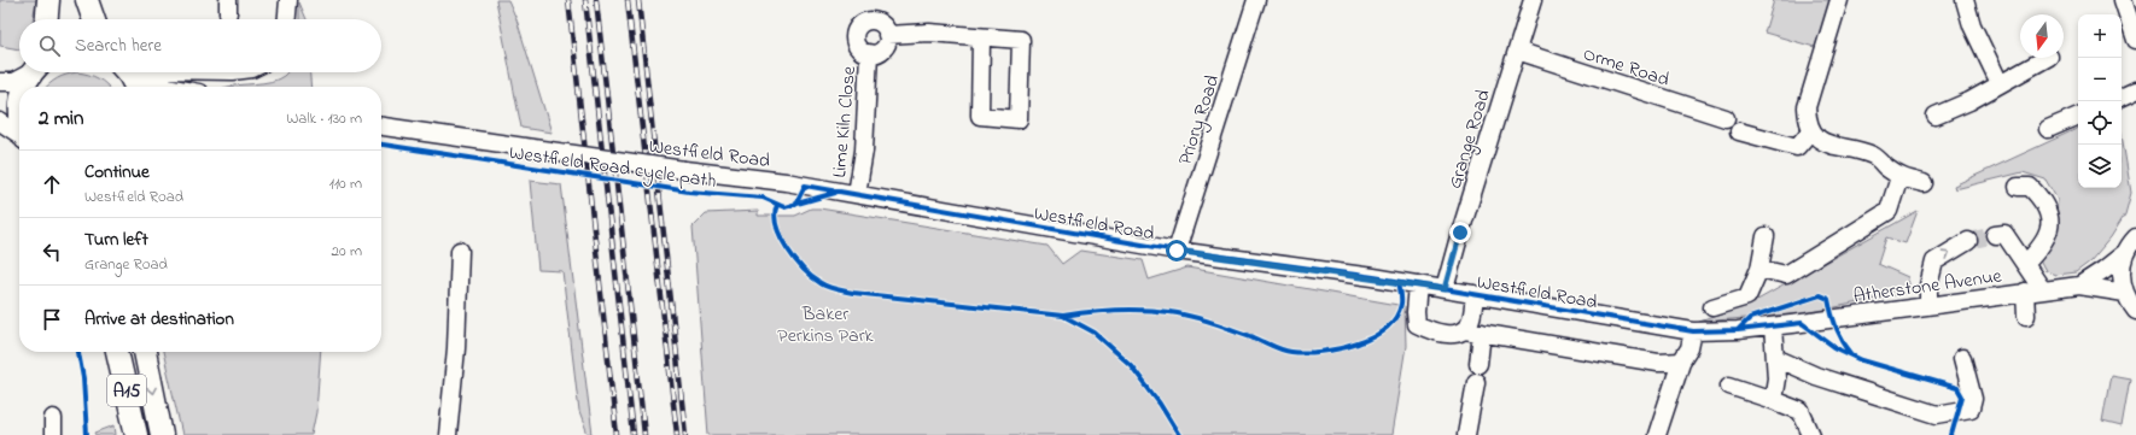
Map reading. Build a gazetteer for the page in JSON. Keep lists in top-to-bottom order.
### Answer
{
  "streets": {
    "main road": ["A15"],
    "street": [
      "Orme Road",
      "Priory Road",
      "Lime Kiln Close",
      "Grange Road",
      "Westfield Road",
      "Atherstone Avenue"
    ],
    "cycle path": ["Westfield Road cycle path"]
  },
  "crossings": [
    ["Orme Road", "Grange Road"],
    ["Priory Road", "Westfield Road"],
    ["Lime Kiln Close", "Westfield Road"],
    ["Grange Road", "Westfield Road"],
    ["Westfield Road", "Atherstone Avenue"]
  ],
  "parks": ["Baker Perkins Park"],
  "north": "bottom",
  "page": {
    "map_buttons": ["+", "−"],
    "search": "Search here",
    "heading": ["2 min", "Walk · 130 m"],
    "list": [
      ["Continue", "Westfield Road", "110 m"],
      ["Turn left", "Grange Road", "20 m"],
      "Arrive at destination"
    ]
  }
}
